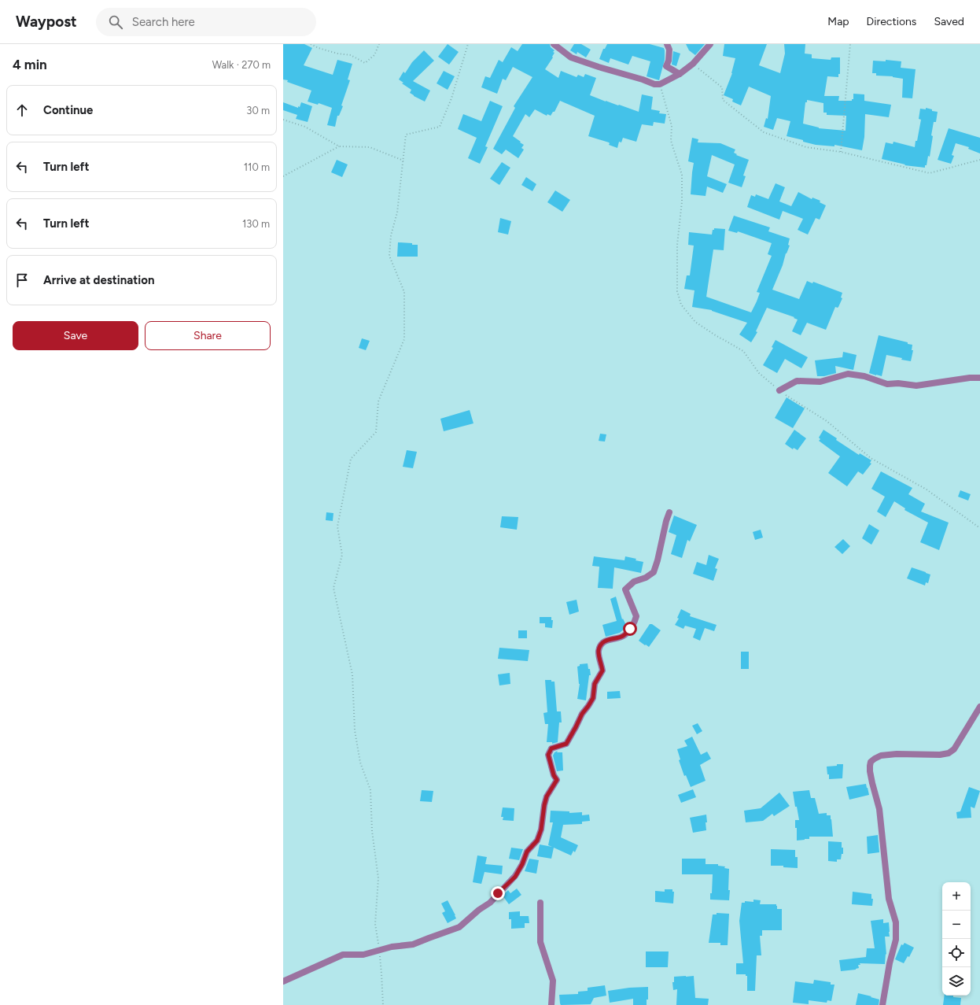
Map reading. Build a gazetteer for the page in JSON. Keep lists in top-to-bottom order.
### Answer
{
  "page": {
    "header": "Waypost",
    "search": "Search here",
    "nav": ["Map", "Directions", "Saved"],
    "heading": ["4 min", "Walk · 270 m"],
    "list": [
      ["Continue", "30 m"],
      ["Turn left", "110 m"],
      ["Turn left", "130 m"],
      "Arrive at destination"
    ],
    "buttons": ["Save", "Share"],
    "map_buttons": ["+", "−"]
  }
}
